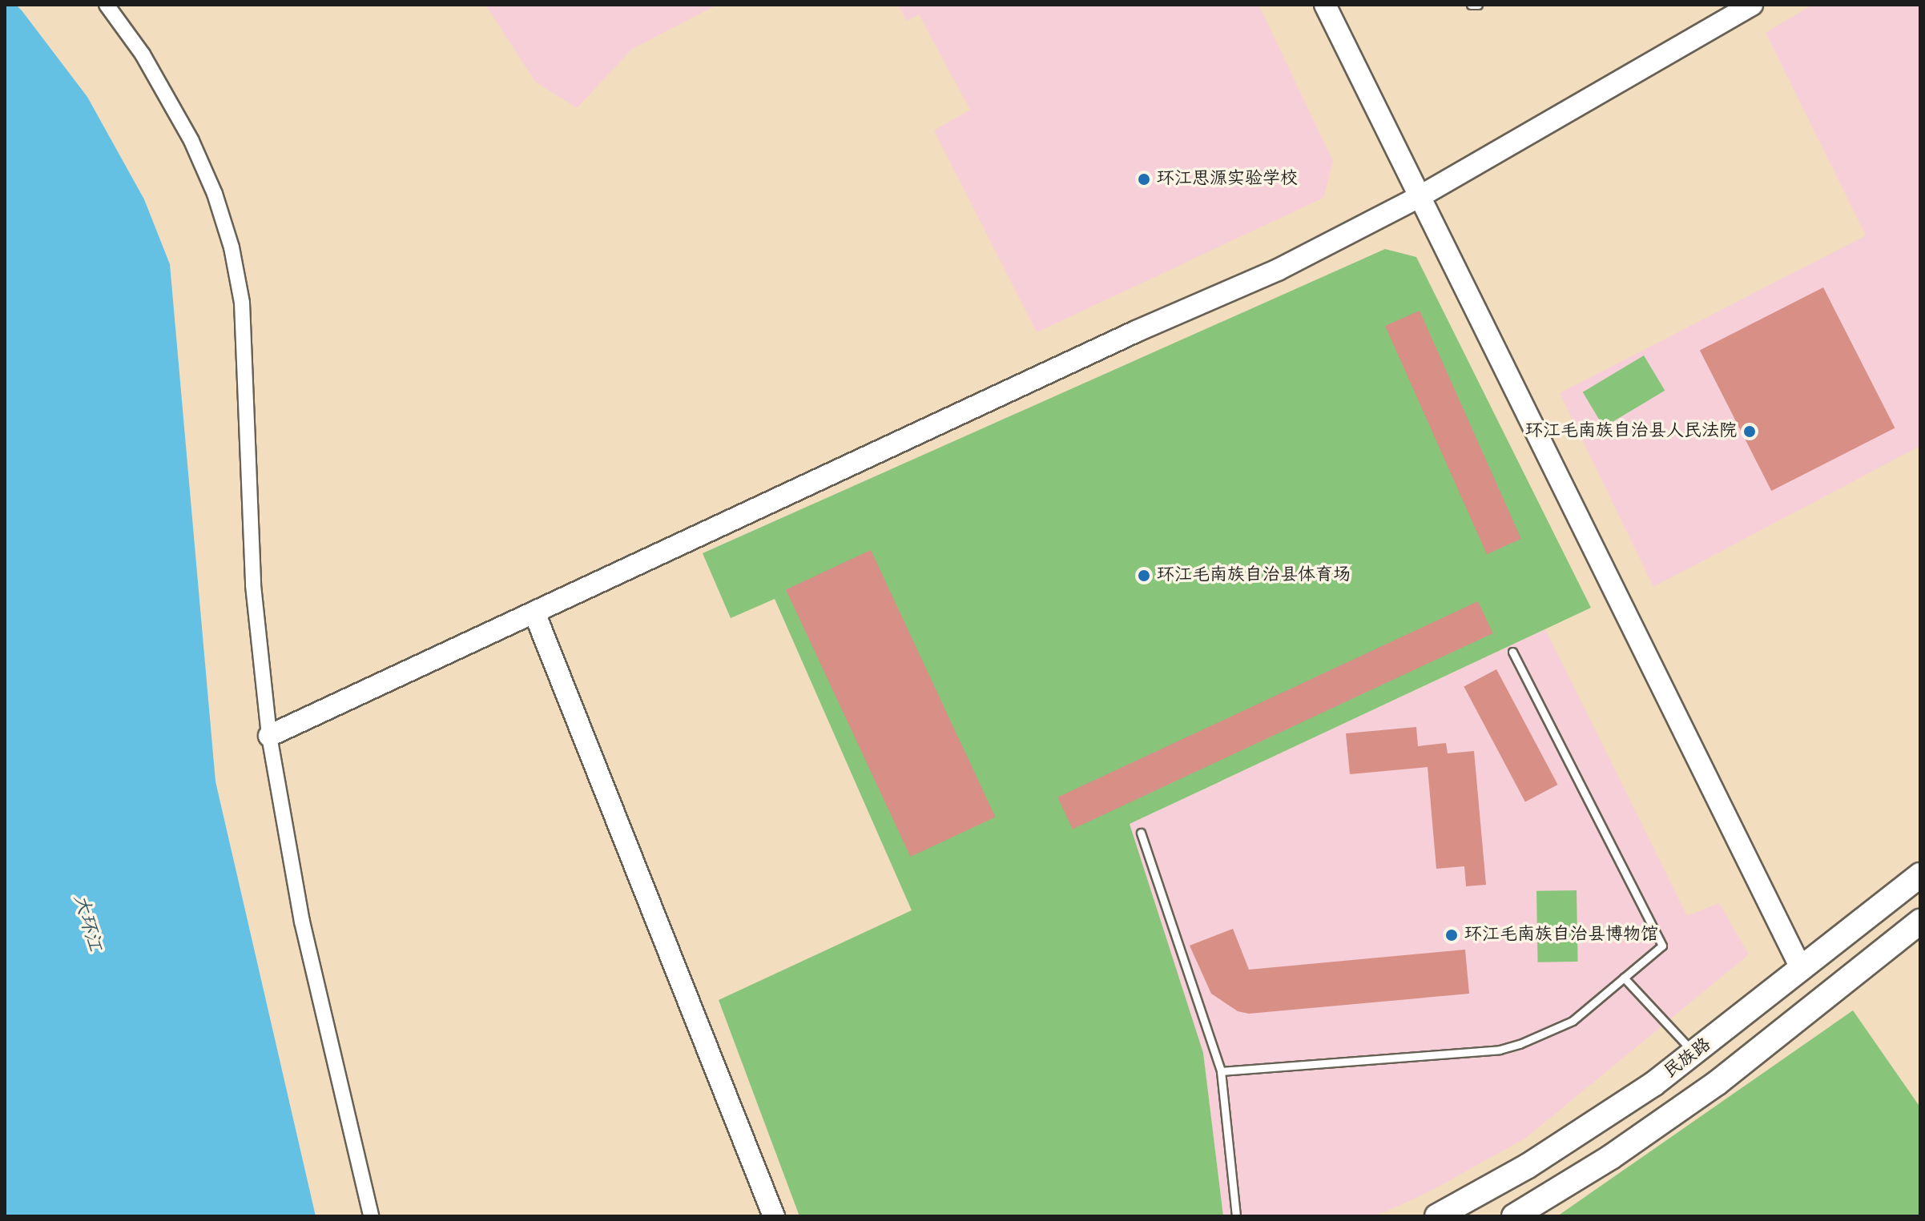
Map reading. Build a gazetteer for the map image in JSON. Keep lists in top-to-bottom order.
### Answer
{
  "streets": {
    "main road": ["民族路"]
  },
  "water": ["大环江"],
  "places": [
    "环江思源实验学校",
    "环江毛南族自治县人民法院",
    "环江毛南族自治县体育场",
    "环江毛南族自治县博物馆"
  ]
}
